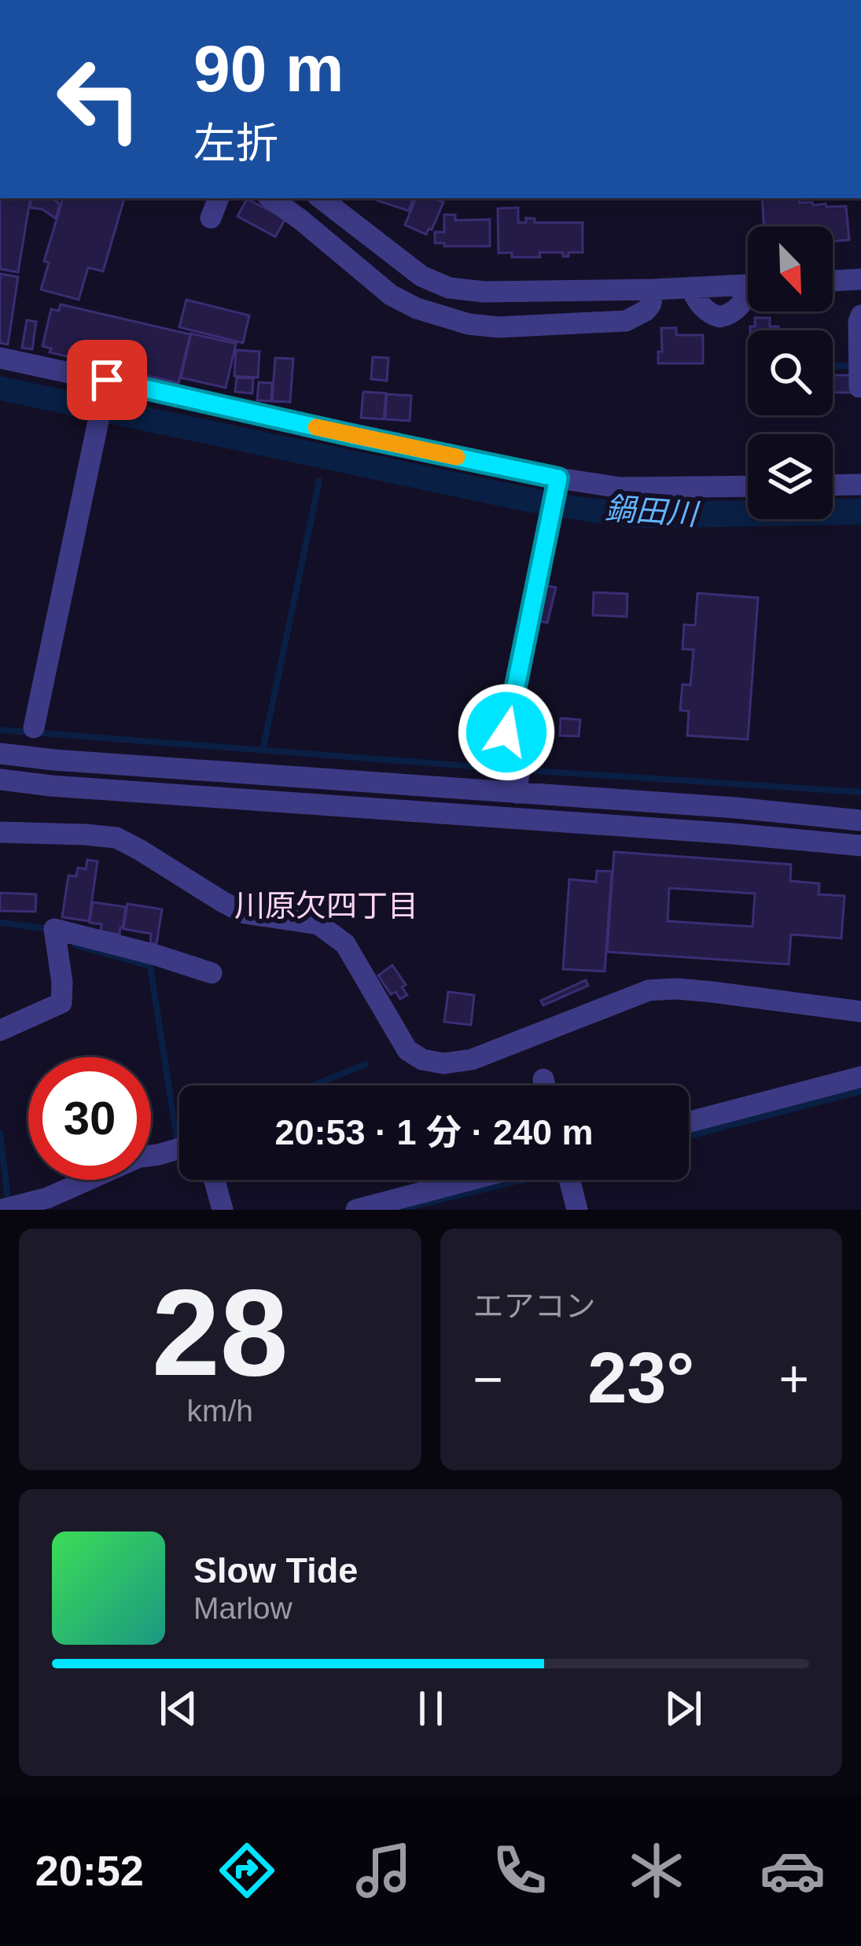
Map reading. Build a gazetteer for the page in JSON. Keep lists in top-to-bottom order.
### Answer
{
  "districts": ["川原欠四丁目"],
  "water": ["鍋田川"],
  "north": "bottom right",
  "page": {
    "turn": ["90 m", "左折"],
    "limit": "30",
    "trip": "20:53 · 1 分 · 240 m",
    "tile": [
      ["28", "km/h"],
      "エアコン"
    ],
    "heat": ["−", "23°", "+"],
    "song": ["Slow Tide", "Marlow"],
    "tabs": "20:52"
  }
}
